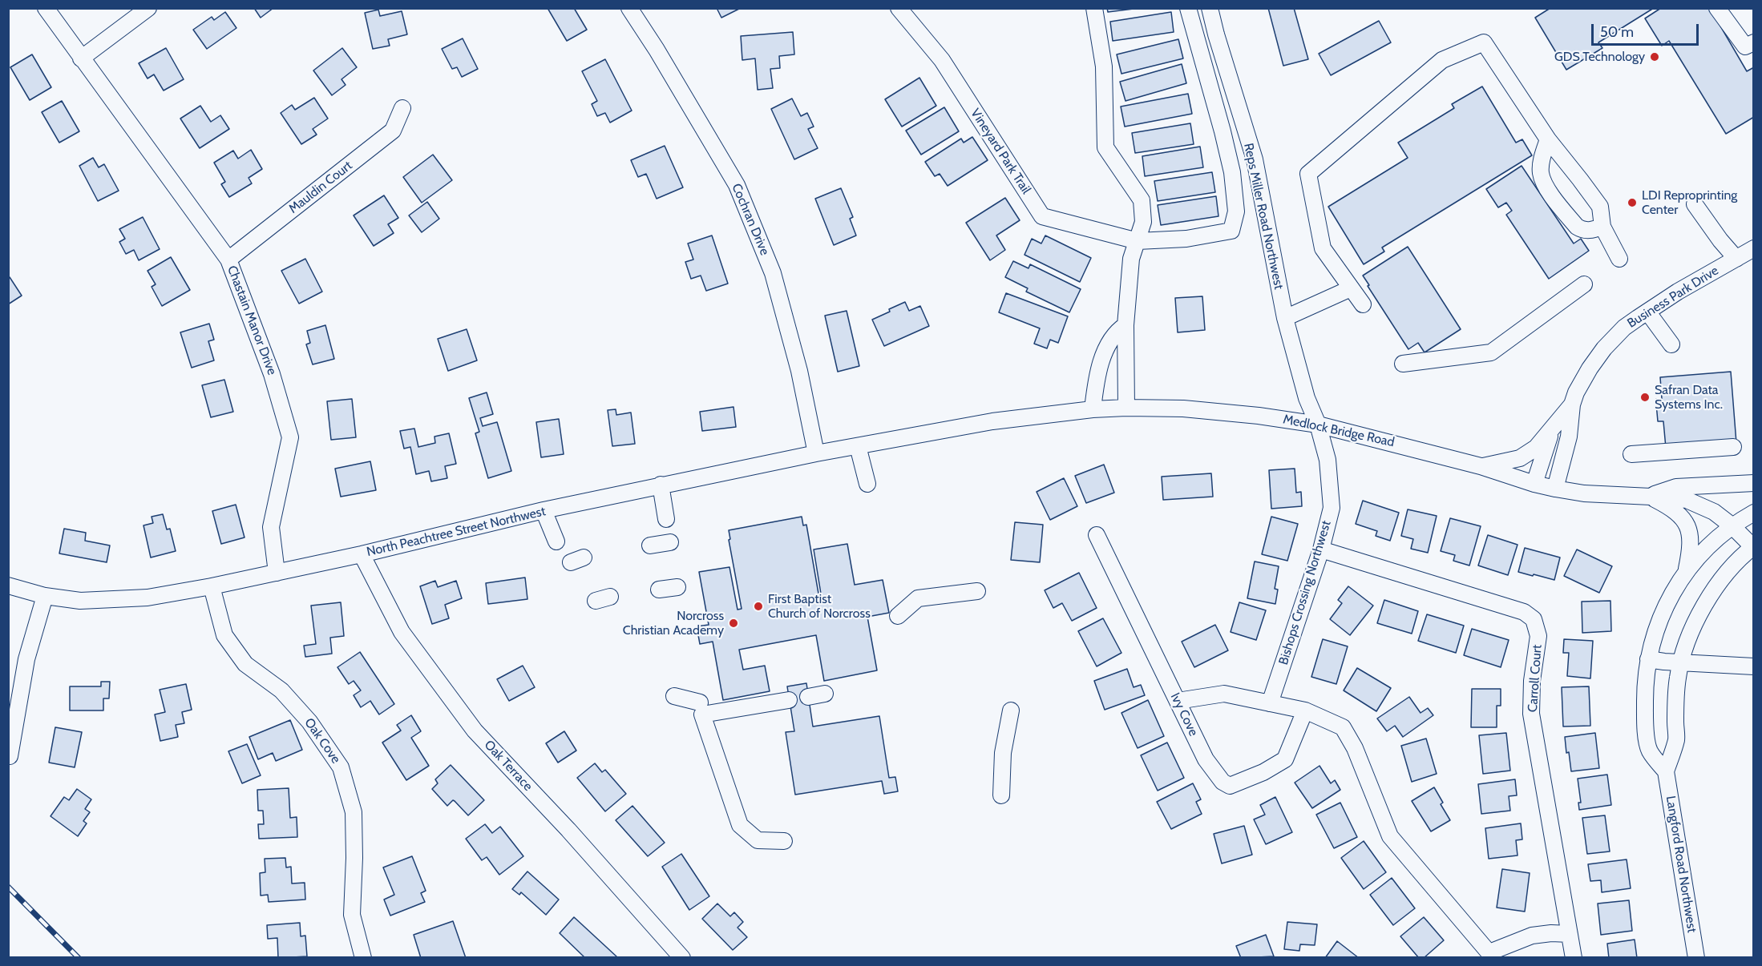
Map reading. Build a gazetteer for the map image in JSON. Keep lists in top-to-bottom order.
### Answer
{
  "streets": {
    "street": [
      "Vineyard Park Trail",
      "Mauldin Court",
      "Reps Miller Road Northwest",
      "Cochran Drive",
      "Business Park Drive",
      "Chastain Manor Drive",
      "Medlock Bridge Road",
      "North Peachtree Street Northwest",
      "Bishops Crossing Northwest",
      "Carroll Court",
      "Ivy Cove",
      "Oak Cove",
      "Oak Terrace",
      "Langford Road Northwest"
    ]
  },
  "crossings": [
    ["Mauldin Court", "Chastain Manor Drive"],
    ["Reps Miller Road Northwest", "Medlock Bridge Road"],
    ["Reps Miller Road Northwest", "Bishops Crossing Northwest"],
    ["Cochran Drive", "North Peachtree Street Northwest"],
    ["Business Park Drive", "Medlock Bridge Road"],
    ["Chastain Manor Drive", "North Peachtree Street Northwest"],
    ["Medlock Bridge Road", "North Peachtree Street Northwest"],
    ["Medlock Bridge Road", "Bishops Crossing Northwest"],
    ["Medlock Bridge Road", "Langford Road Northwest"],
    ["North Peachtree Street Northwest", "Oak Cove"],
    ["North Peachtree Street Northwest", "Oak Terrace"],
    ["Bishops Crossing Northwest", "Carroll Court"]
  ],
  "places": [
    "GDS Technology",
    "LDI Reproprinting Center",
    "Safran Data Systems Inc.",
    "First Baptist Church of Norcross",
    "Norcross Christian Academy"
  ],
  "scale_bar": "50 m"
}
